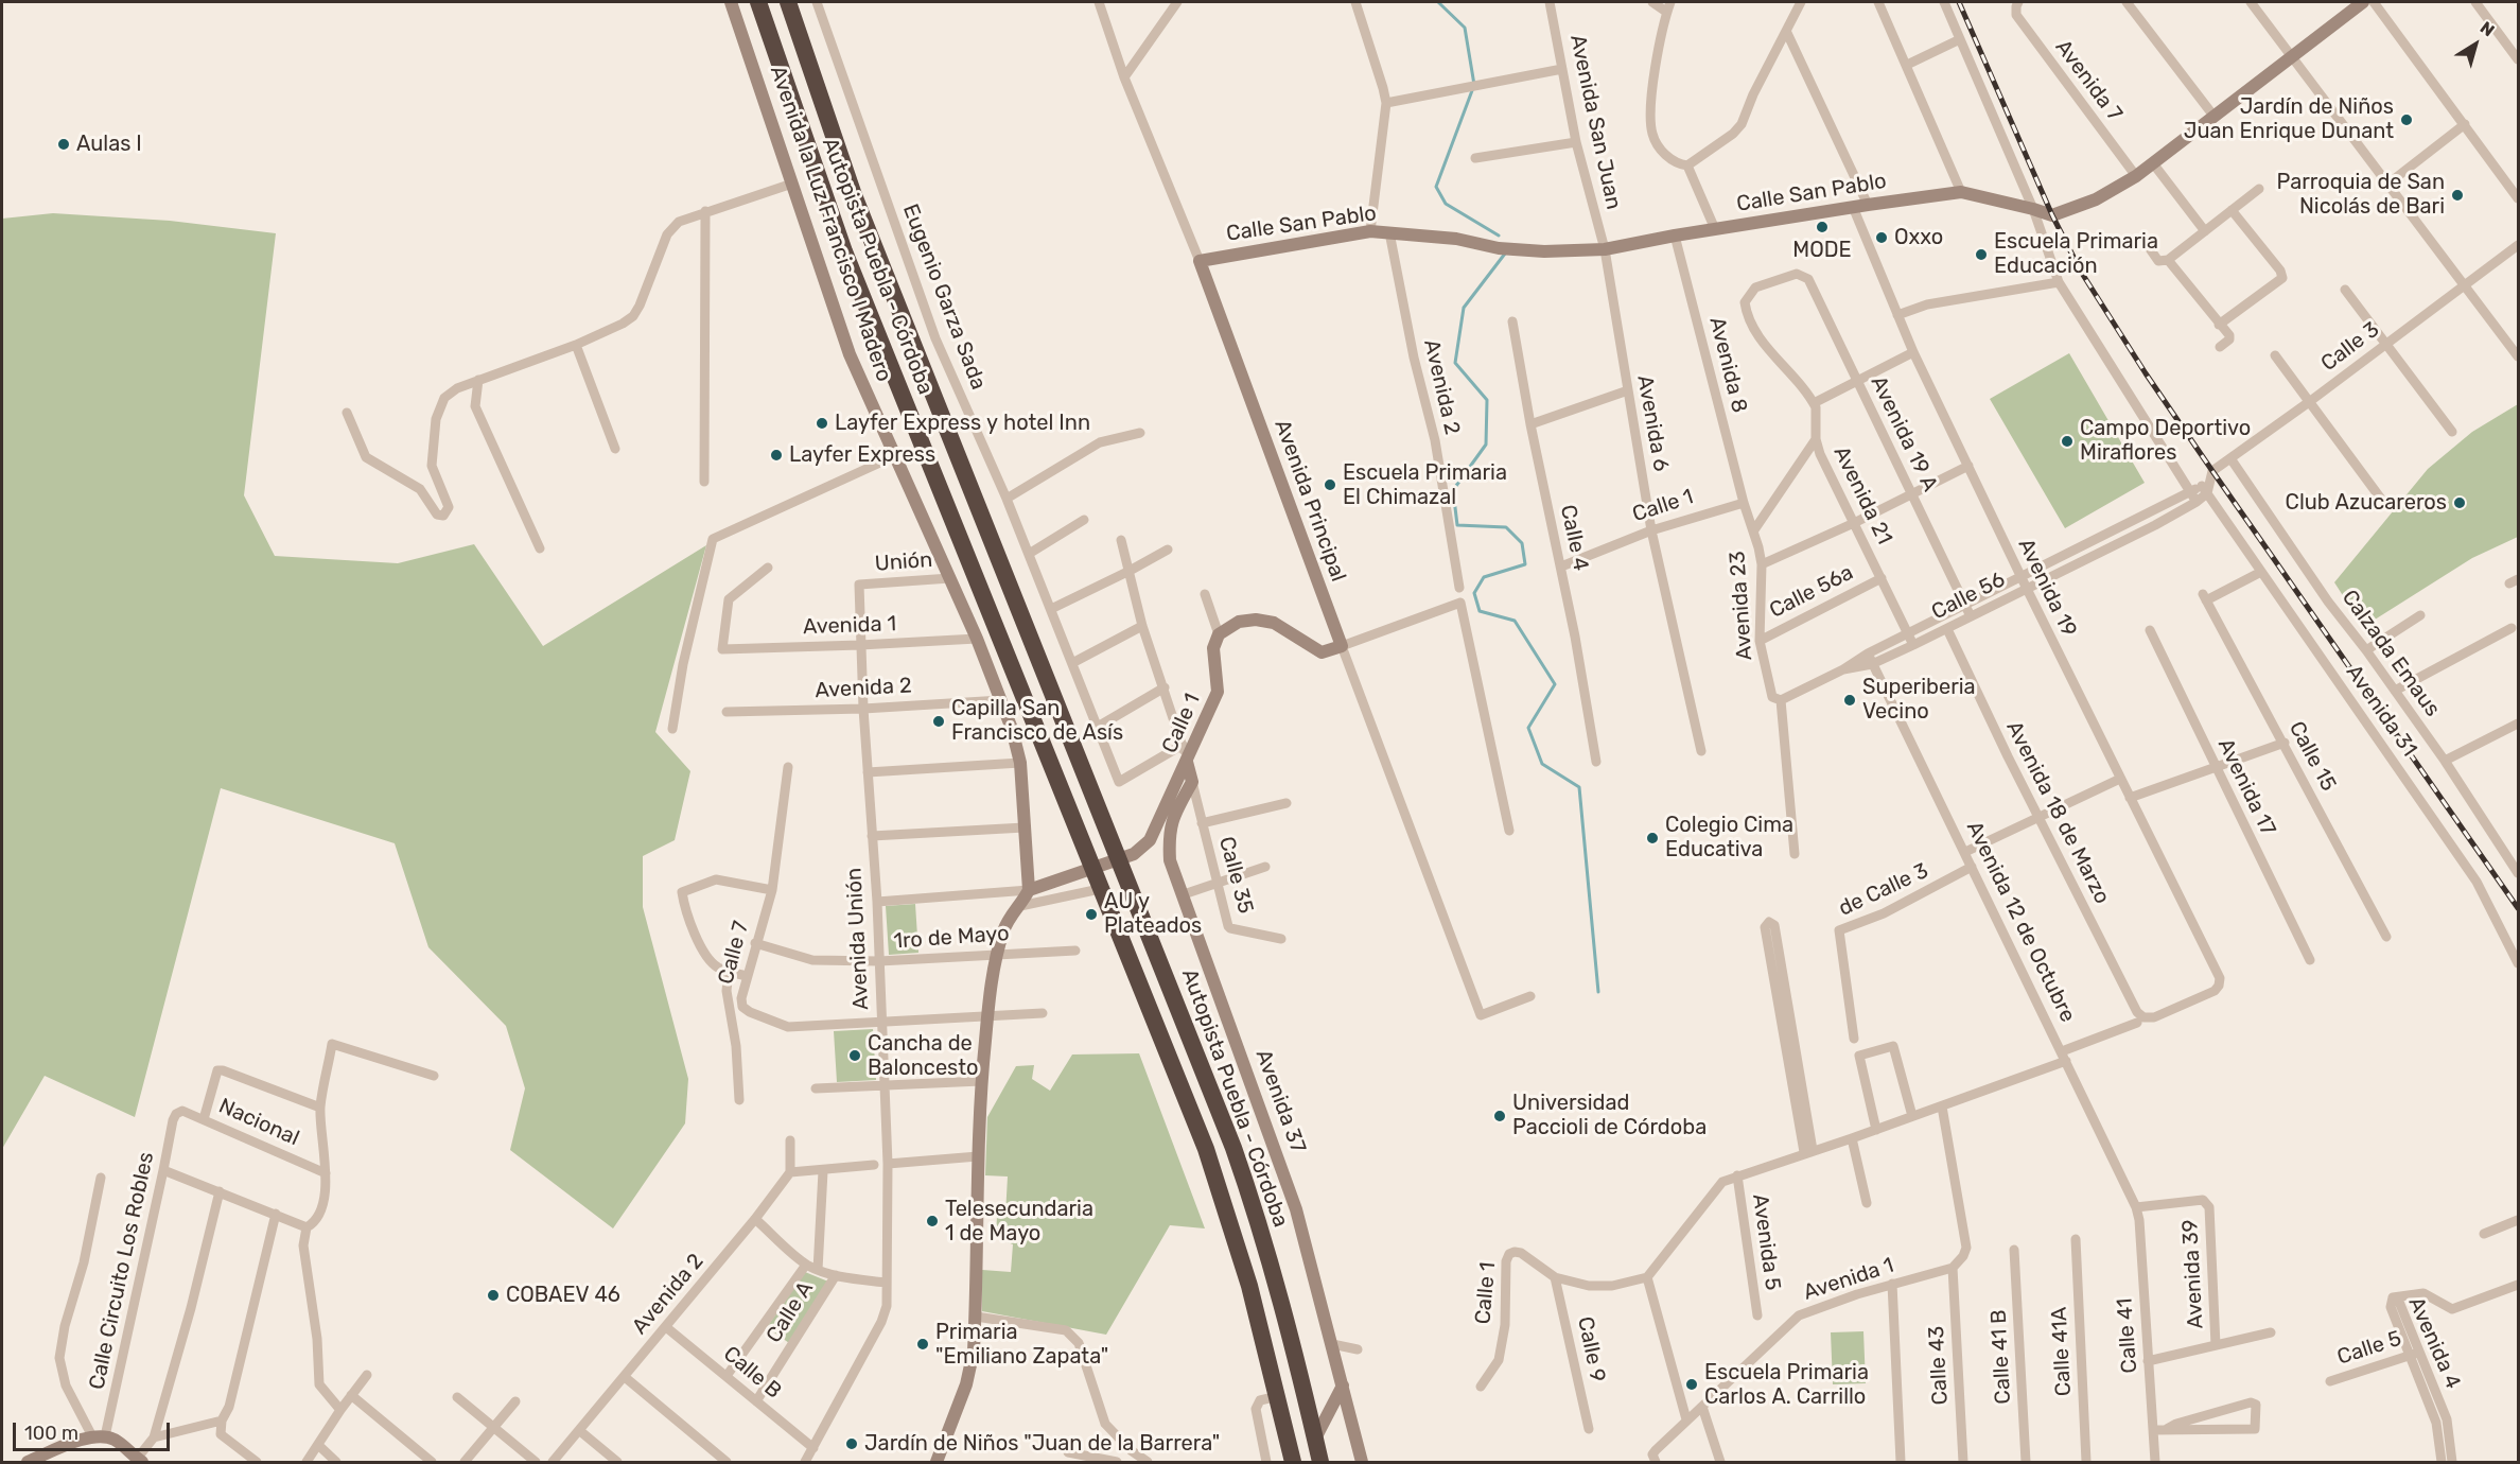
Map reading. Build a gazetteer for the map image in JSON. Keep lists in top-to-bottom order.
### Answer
{
  "streets": {
    "highway": ["Autopista Puebla - Córdoba"],
    "street": [
      "Avenida 7",
      "Avenida San Juan",
      "Calle San Pablo",
      "Avenida la Luz Francisco I Madero",
      "Eugenio Garza Sada",
      "Calle 3",
      "Avenida 8",
      "Avenida 2",
      "Avenida 6",
      "Avenida 19 A",
      "Avenida 21",
      "Avenida Principal",
      "Calle 1",
      "Calle 4",
      "Unión",
      "Avenida 19",
      "Calle 56a",
      "Calle 56",
      "Avenida 23",
      "Avenida 1",
      "Calzada Emaus",
      "Avenida 31",
      "Calle 15",
      "Avenida 17",
      "Avenida 18 de Marzo",
      "Calle 35",
      "de Calle 3",
      "Avenida 12 de Octubre",
      "1ro de Mayo",
      "Avenida Unión",
      "Calle 7",
      "Avenida 37",
      "Nacional",
      "Avenida 5",
      "Calle Circuito Los Robles",
      "Avenida 39",
      "Calle A",
      "Calle 41",
      "Avenida 4",
      "Calle 5",
      "Calle 9",
      "Calle 41A",
      "Calle 41 B",
      "Calle 43",
      "Calle B"
    ]
  },
  "crossings": [
    ["Avenida 7", "Calle San Pablo"],
    ["Avenida San Juan", "Calle San Pablo"],
    ["Avenida San Juan", "Avenida 6"],
    ["Calle San Pablo", "Avenida 8"],
    ["Calle San Pablo", "Avenida 2"],
    ["Calle San Pablo", "Avenida 6"],
    ["Calle San Pablo", "Avenida Principal"],
    ["Calle San Pablo", "Avenida 19"],
    ["Avenida la Luz Francisco I Madero", "Avenida 2"],
    ["Avenida la Luz Francisco I Madero", "Calle 1"],
    ["Avenida la Luz Francisco I Madero", "Unión"],
    ["Avenida la Luz Francisco I Madero", "Avenida 1"],
    ["Calle 3", "Calle 56"],
    ["Calle 3", "Calzada Emaus"],
    ["Calle 3", "Avenida 31"],
    ["Avenida 8", "Calle 1"],
    ["Avenida 8", "Avenida 23"],
    ["Avenida 2", "Avenida Unión"],
    ["Avenida 2", "Calle B"],
    ["Avenida 6", "Calle 1"],
    ["Avenida 19 A", "Avenida 21"],
    ["Avenida 19 A", "Calle 56"],
    ["Avenida 21", "Calle 56a"],
    ["Avenida 21", "Calle 56"],
    ["Calle 1", "Calle 4"],
    ["Calle 1", "Avenida 23"],
    ["Calle 1", "Calle 9"],
    ["Unión", "Avenida Unión"],
    ["Avenida 19", "Calle 56"],
    ["Avenida 19", "Avenida 18 de Marzo"],
    ["Calle 56a", "Avenida 23"],
    ["Calle 56", "Avenida 23"],
    ["Calle 56", "Avenida 31"],
    ["Calle 56", "Avenida 18 de Marzo"],
    ["Calle 56", "Avenida 12 de Octubre"],
    ["Avenida 1", "Avenida Unión"],
    ["Avenida 1", "Calle 43"],
    ["Avenida 31", "Calle 15"],
    ["Calle 35", "Avenida 37"],
    ["de Calle 3", "Avenida 12 de Octubre"],
    ["Avenida 12 de Octubre", "Avenida 39"],
    ["Avenida 12 de Octubre", "Calle 41"],
    ["1ro de Mayo", "Avenida Unión"],
    ["1ro de Mayo", "Calle 7"],
    ["Avenida Unión", "Calle 7"],
    ["Avenida Unión", "Calle B"],
    ["Nacional", "Calle Circuito Los Robles"],
    ["Avenida 39", "Calle 41"],
    ["Calle A", "Calle B"],
    ["Avenida 4", "Calle 5"]
  ],
  "places": [
    "Jardín de Niños Juan Enrique Dunant",
    "Aulas I",
    "Parroquia de San Nicolás de Bari",
    "MODE",
    "Oxxo",
    "Escuela Primaria Educación",
    "Layfer Express y hotel Inn",
    "Campo Deportivo Miraflores",
    "Layfer Express",
    "Escuela Primaria El Chimazal",
    "Club Azucareros",
    "Superiberia Vecino",
    "Capilla San Francisco de Asís",
    "Colegio Cima Educativa",
    "AU y Plateados",
    "Cancha de Baloncesto",
    "Universidad Paccioli de Córdoba",
    "Telesecundaria 1 de Mayo",
    "COBAEV 46",
    "Primaria \"Emiliano Zapata\"",
    "Escuela Primaria Carlos A. Carrillo",
    "Jardín de Niños \"Juan de la Barrera\""
  ],
  "scale_bar": "100 m",
  "north": "top right"
}
